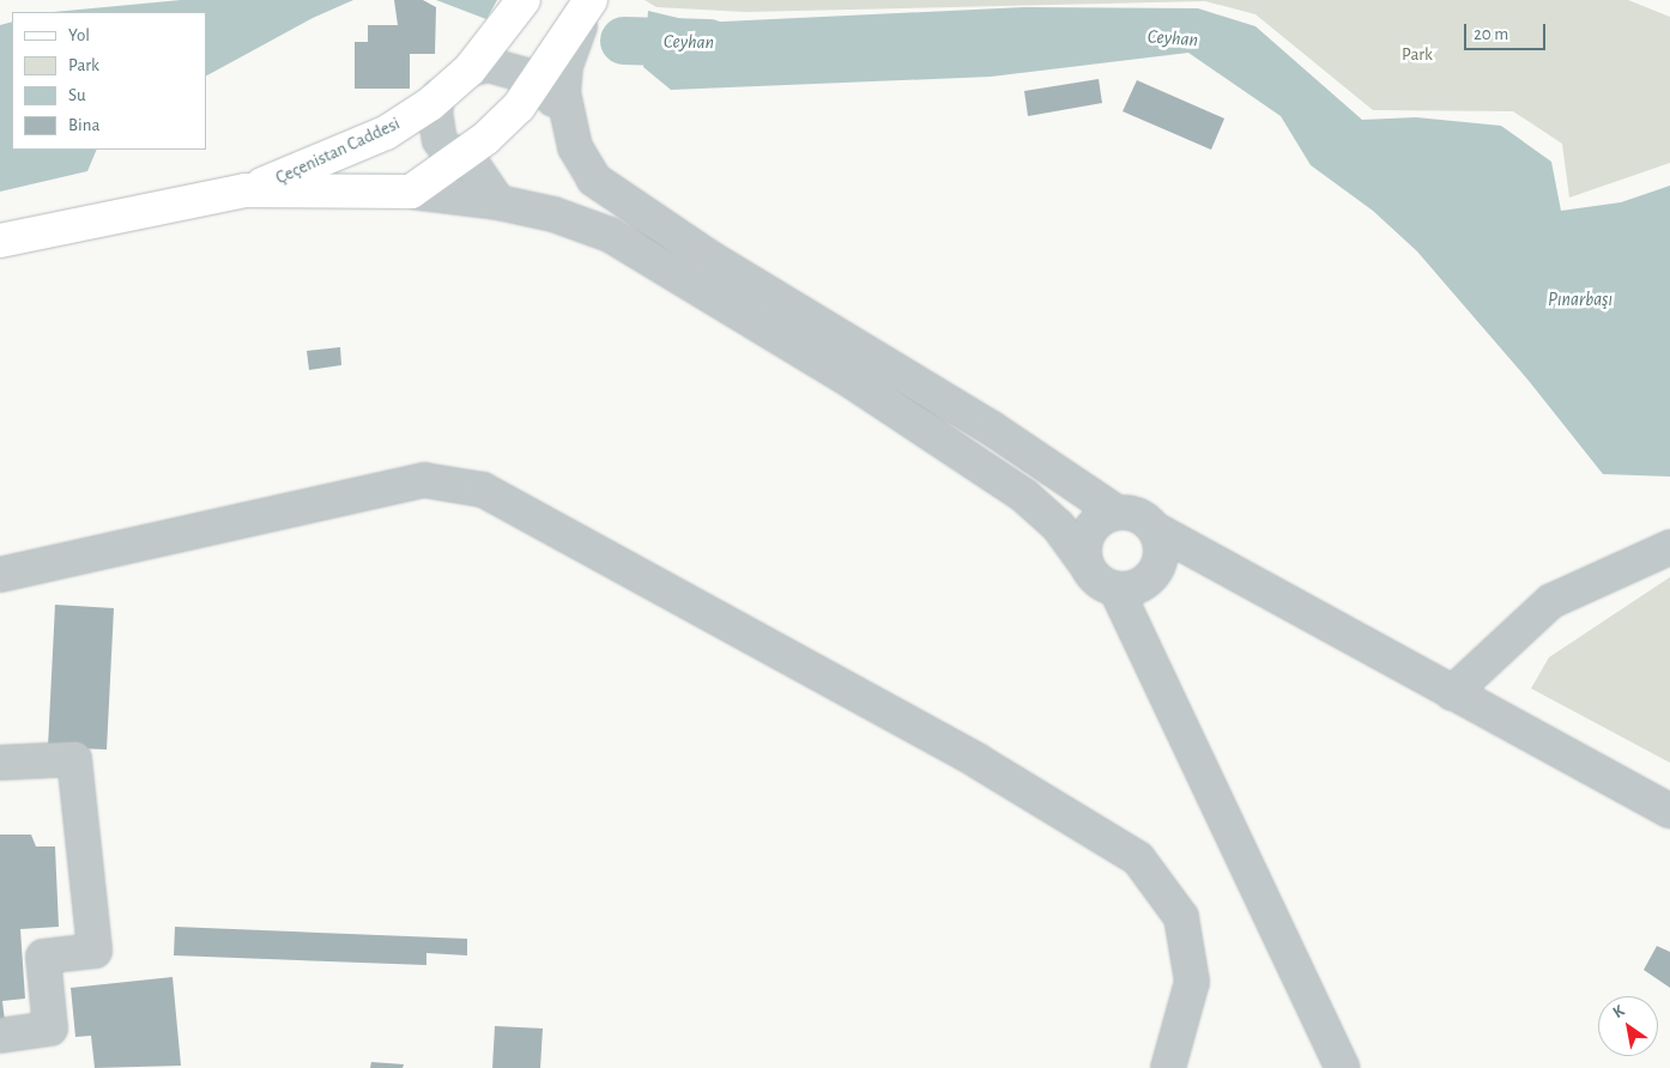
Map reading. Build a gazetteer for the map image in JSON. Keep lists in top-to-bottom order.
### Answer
{
  "streets": {
    "main road": ["Çeçenistan Caddesi"]
  },
  "water": ["Ceyhan", "Pınarbaşı"],
  "parks": ["Park"],
  "legend": [
    "Yol",
    "Park",
    "Su",
    "Bina"
  ],
  "scale_bar": "20 m",
  "north": "top left"
}
